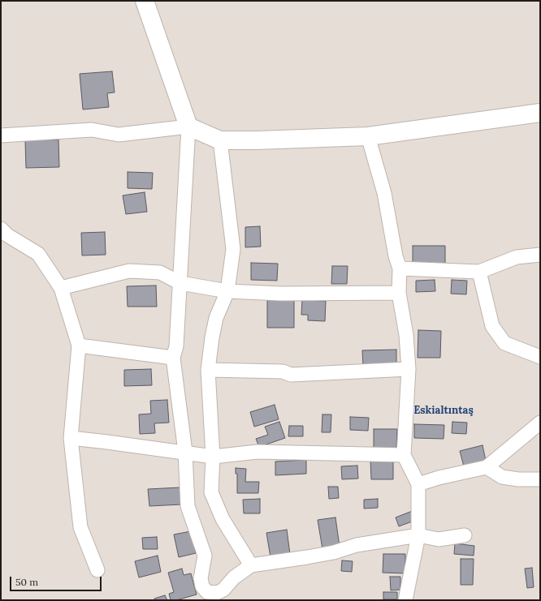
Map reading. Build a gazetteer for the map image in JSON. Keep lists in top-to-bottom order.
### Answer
{
  "districts": ["Eskialtıntaş"],
  "scale_bar": "50 m"
}
